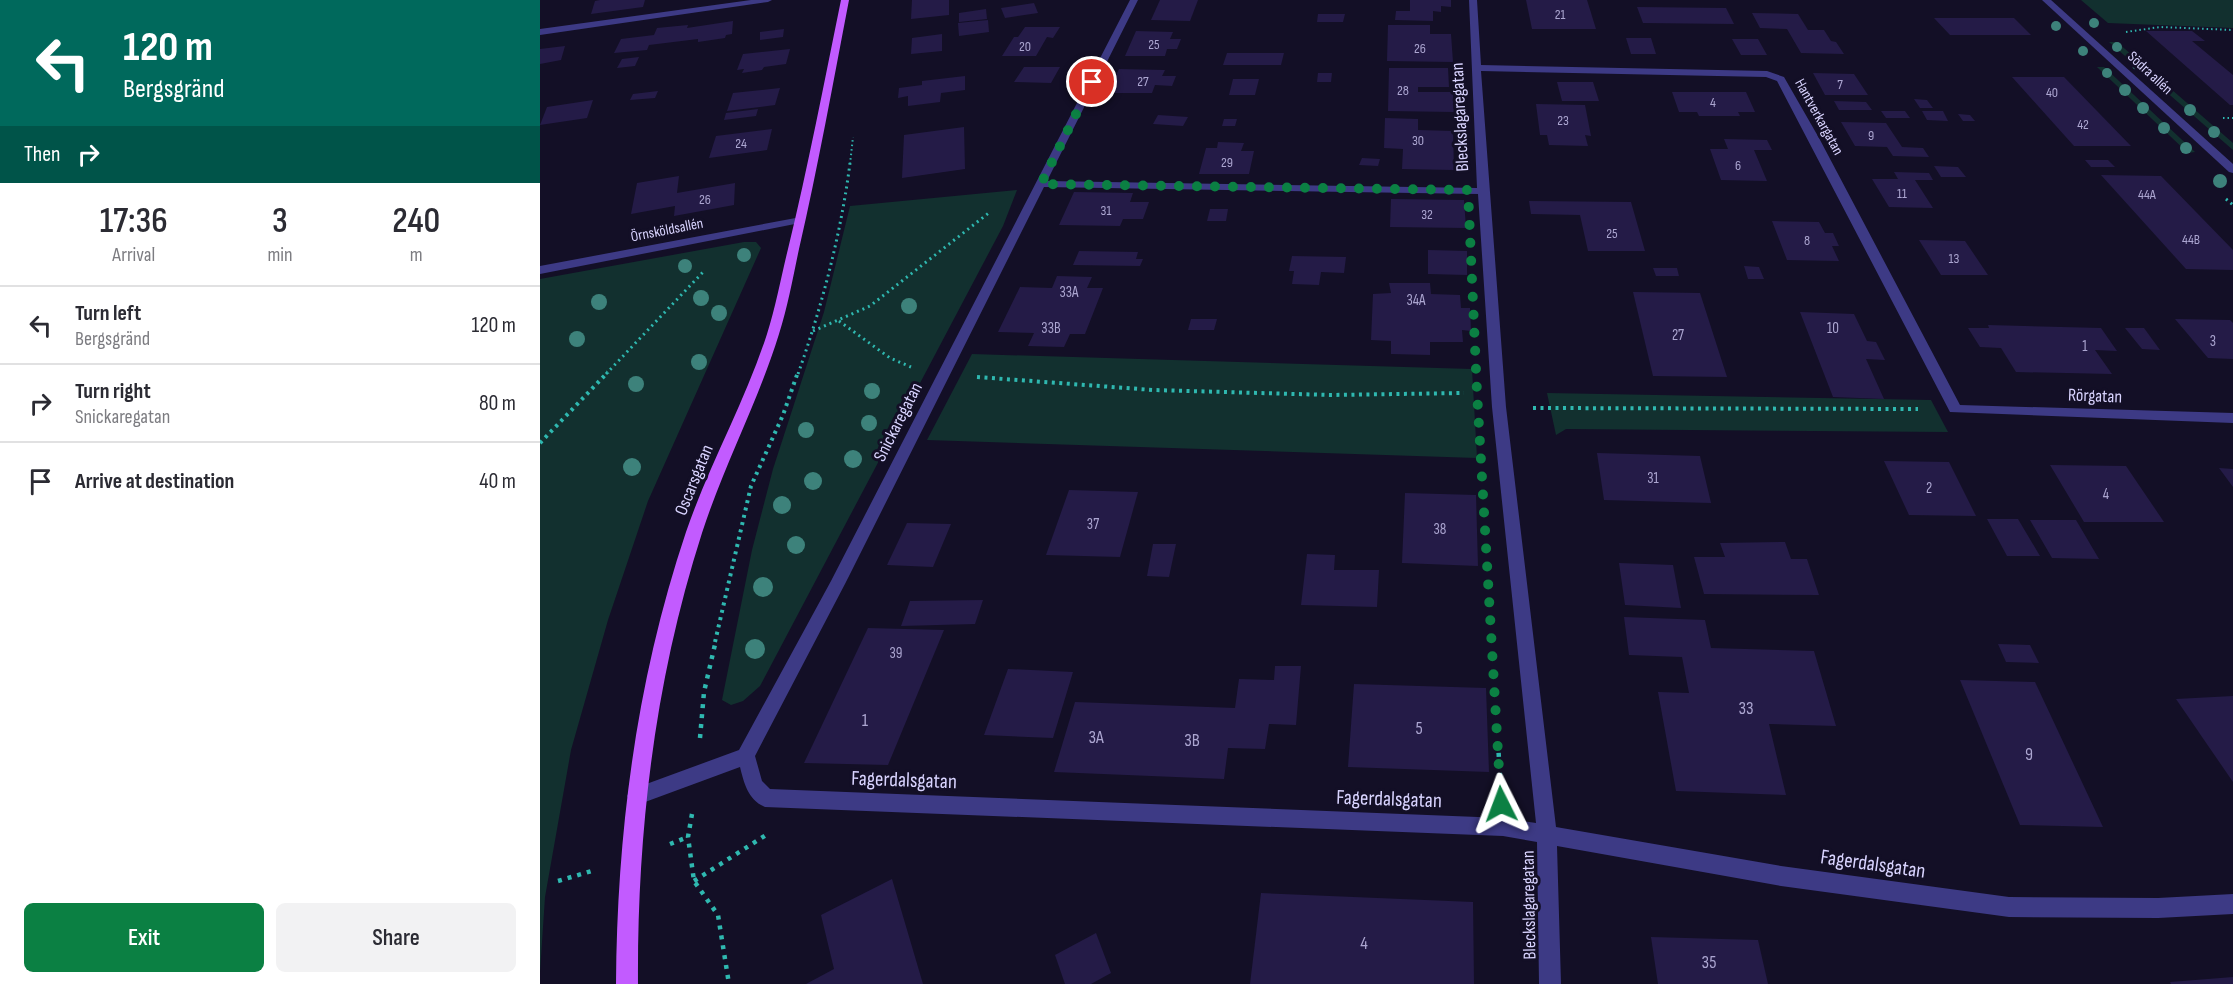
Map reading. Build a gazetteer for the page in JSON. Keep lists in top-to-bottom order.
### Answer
{
  "streets": {
    "main road": ["Oscarsgatan"],
    "street": [
      "Södra allén",
      "Bleckslagaregatan",
      "Hantverkargatan",
      "Örnsköldsallén",
      "Rörgatan",
      "Snickaregatan",
      "Fagerdalsgatan"
    ]
  },
  "crossings": [
    ["Bleckslagaregatan", "Hantverkargatan"],
    ["Bleckslagaregatan", "Fagerdalsgatan"],
    ["Hantverkargatan", "Rörgatan"],
    ["Örnsköldsallén", "Oscarsgatan"],
    ["Snickaregatan", "Fagerdalsgatan"]
  ],
  "house_numbers": [
    "21",
    "25",
    "20",
    "26",
    "27",
    "7",
    "28",
    "40",
    "4",
    "23",
    "42",
    "9",
    "30",
    "24",
    "29",
    "6",
    "11",
    "44A",
    "26",
    "31",
    "32",
    "25",
    "44B",
    "8",
    "13",
    "33A",
    "34A",
    "33B",
    "10",
    "27",
    "3",
    "1",
    "31",
    "2",
    "4",
    "37",
    "38",
    "39",
    "33",
    "1",
    "5",
    "3A",
    "3B",
    "9",
    "4",
    "35"
  ],
  "page": {
    "turn": ["120 m", "Bergsgränd"],
    "then": "Then",
    "eta": [
      "17:36",
      "Arrival",
      "3",
      "min",
      "240",
      "m"
    ],
    "list": [
      {
        "name": "Turn left",
        "note": "Bergsgränd",
        "value": "120 m"
      },
      {
        "name": "Turn right",
        "note": "Snickaregatan",
        "value": "80 m"
      },
      {
        "name": "Arrive at destination",
        "value": "40 m"
      }
    ],
    "buttons": ["Exit", "Share"]
  }
}
